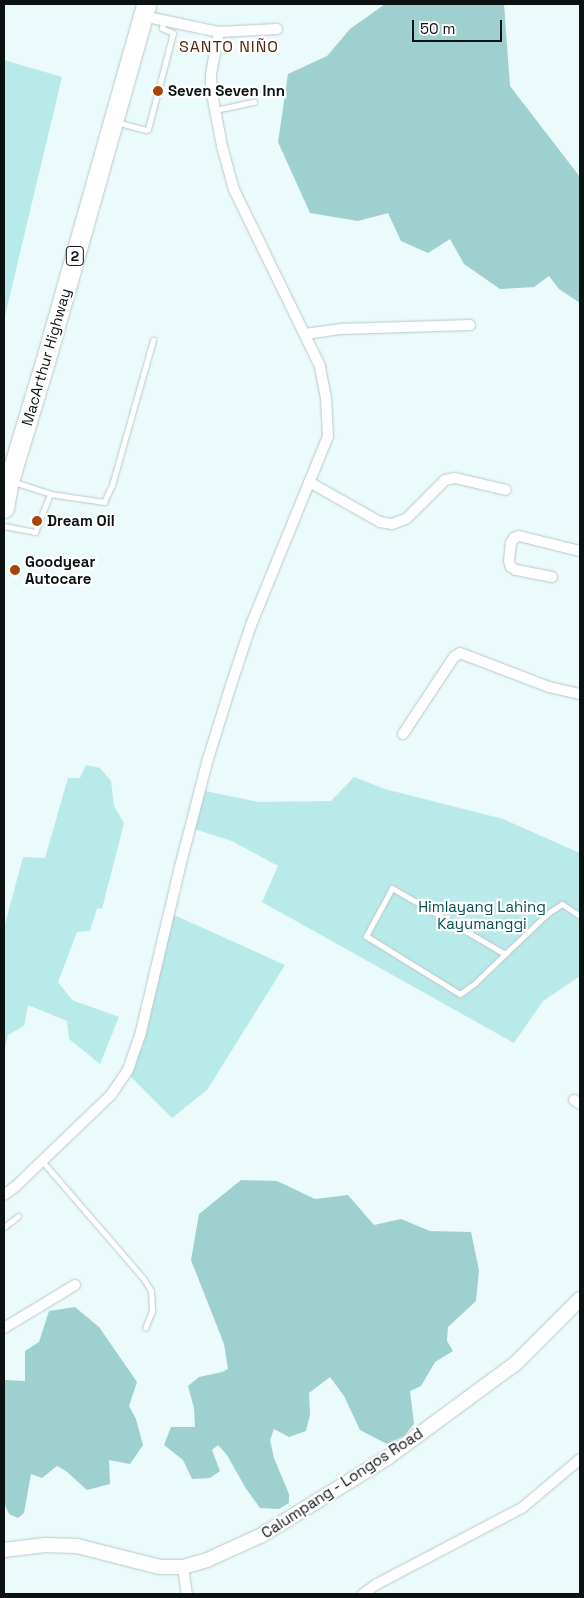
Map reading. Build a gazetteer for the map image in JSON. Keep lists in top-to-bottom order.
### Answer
{
  "streets": {
    "highway": ["2", "MacArthur Highway"],
    "street": ["Calumpang - Longos Road"]
  },
  "districts": ["SANTO NIÑO"],
  "parks": ["Himlayang Lahing Kayumanggi"],
  "places": ["Seven Seven Inn", "Dream Oil", "Goodyear Autocare"],
  "scale_bar": "50 m"
}
